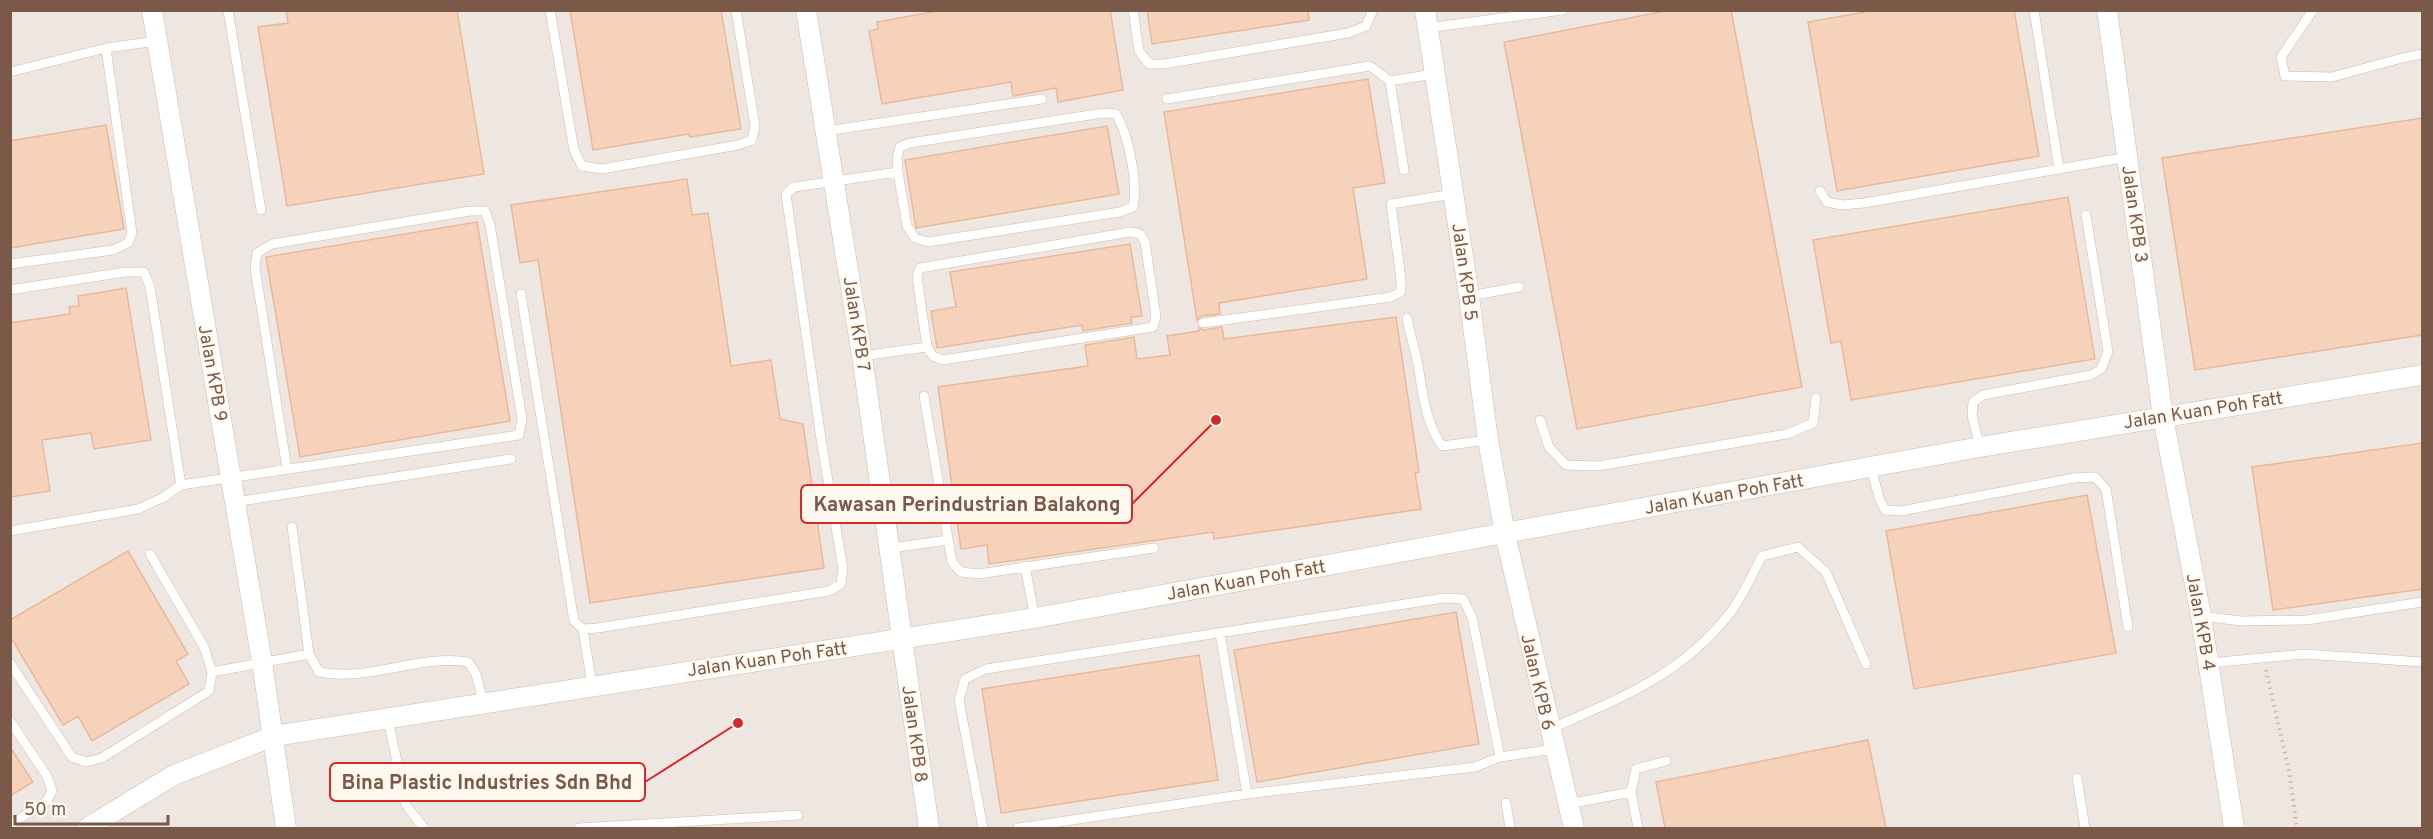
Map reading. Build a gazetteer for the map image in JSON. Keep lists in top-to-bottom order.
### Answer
{
  "streets": {
    "street": [
      "Jalan KPB 3",
      "Jalan KPB 5",
      "Jalan KPB 7",
      "Jalan KPB 9",
      "Jalan Kuan Poh Fatt",
      "Jalan KPB 4",
      "Jalan KPB 6",
      "Jalan KPB 8"
    ]
  },
  "crossings": [
    ["Jalan KPB 3", "Jalan Kuan Poh Fatt"],
    ["Jalan KPB 3", "Jalan KPB 4"],
    ["Jalan KPB 5", "Jalan Kuan Poh Fatt"],
    ["Jalan KPB 5", "Jalan KPB 6"],
    ["Jalan KPB 7", "Jalan Kuan Poh Fatt"],
    ["Jalan KPB 7", "Jalan KPB 8"],
    ["Jalan KPB 9", "Jalan Kuan Poh Fatt"],
    ["Jalan Kuan Poh Fatt", "Jalan KPB 4"],
    ["Jalan Kuan Poh Fatt", "Jalan KPB 6"],
    ["Jalan Kuan Poh Fatt", "Jalan KPB 8"]
  ],
  "places": ["Kawasan Perindustrian Balakong", "Bina Plastic Industries Sdn Bhd"],
  "scale_bar": "50 m"
}
